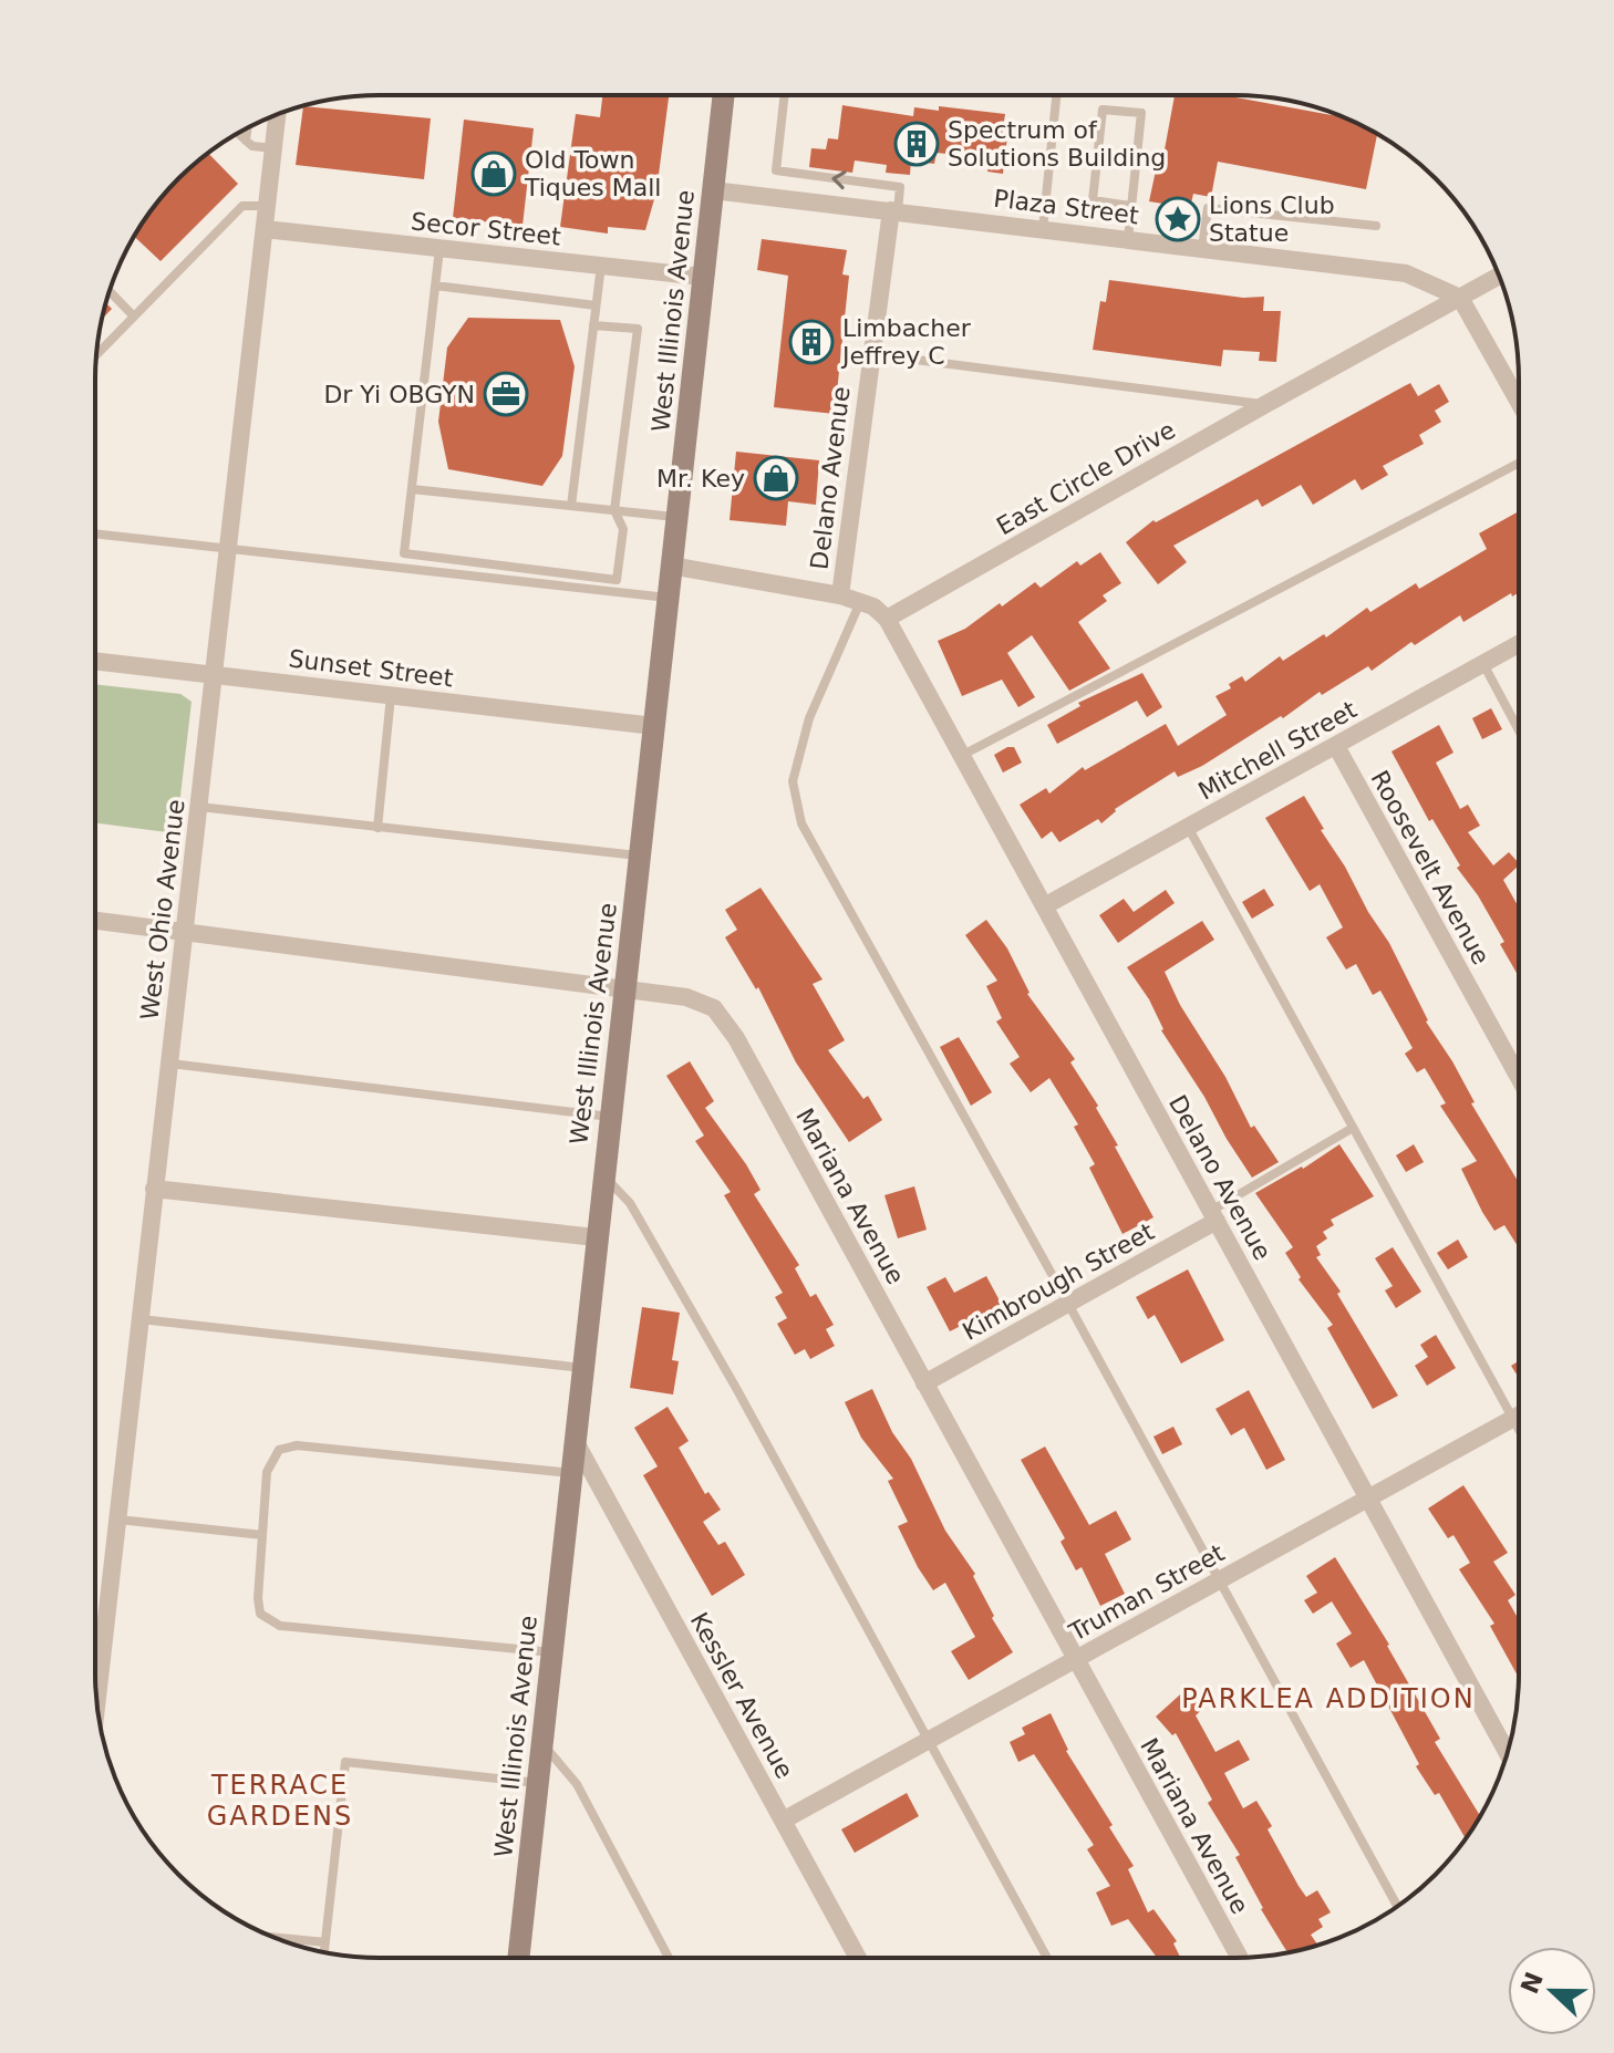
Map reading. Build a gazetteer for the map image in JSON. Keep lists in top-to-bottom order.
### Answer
{
  "streets": {
    "main road": ["West Illinois Avenue"],
    "street": [
      "Plaza Street",
      "Secor Street",
      "Delano Avenue",
      "East Circle Drive",
      "Sunset Street",
      "Mitchell Street",
      "Roosevelt Avenue",
      "West Ohio Avenue",
      "Mariana Avenue",
      "Kimbrough Street",
      "Truman Street",
      "Kessler Avenue"
    ]
  },
  "crossings": [
    ["Plaza Street", "West Illinois Avenue"],
    ["Plaza Street", "Delano Avenue"],
    ["Plaza Street", "East Circle Drive"],
    ["Secor Street", "West Illinois Avenue"],
    ["Secor Street", "West Ohio Avenue"],
    ["West Illinois Avenue", "Sunset Street"],
    ["West Illinois Avenue", "Mariana Avenue"],
    ["West Illinois Avenue", "Kessler Avenue"],
    ["Delano Avenue", "East Circle Drive"],
    ["Delano Avenue", "Mitchell Street"],
    ["Delano Avenue", "Kimbrough Street"],
    ["Delano Avenue", "Truman Street"],
    ["Sunset Street", "West Ohio Avenue"],
    ["Mitchell Street", "Roosevelt Avenue"],
    ["West Ohio Avenue", "Mariana Avenue"],
    ["Mariana Avenue", "Kimbrough Street"],
    ["Mariana Avenue", "Truman Street"],
    ["Truman Street", "Kessler Avenue"]
  ],
  "districts": ["PARKLEA ADDITION", "TERRACE GARDENS"],
  "places": {
    "building": ["Spectrum of Solutions Building", "Limbacher Jeffrey C"],
    "shop": ["Old Town Tiques Mall", "Mr. Key"],
    "place": ["Lions Club Statue"],
    "office": ["Dr Yi OBGYN"]
  },
  "north": "left"
}
